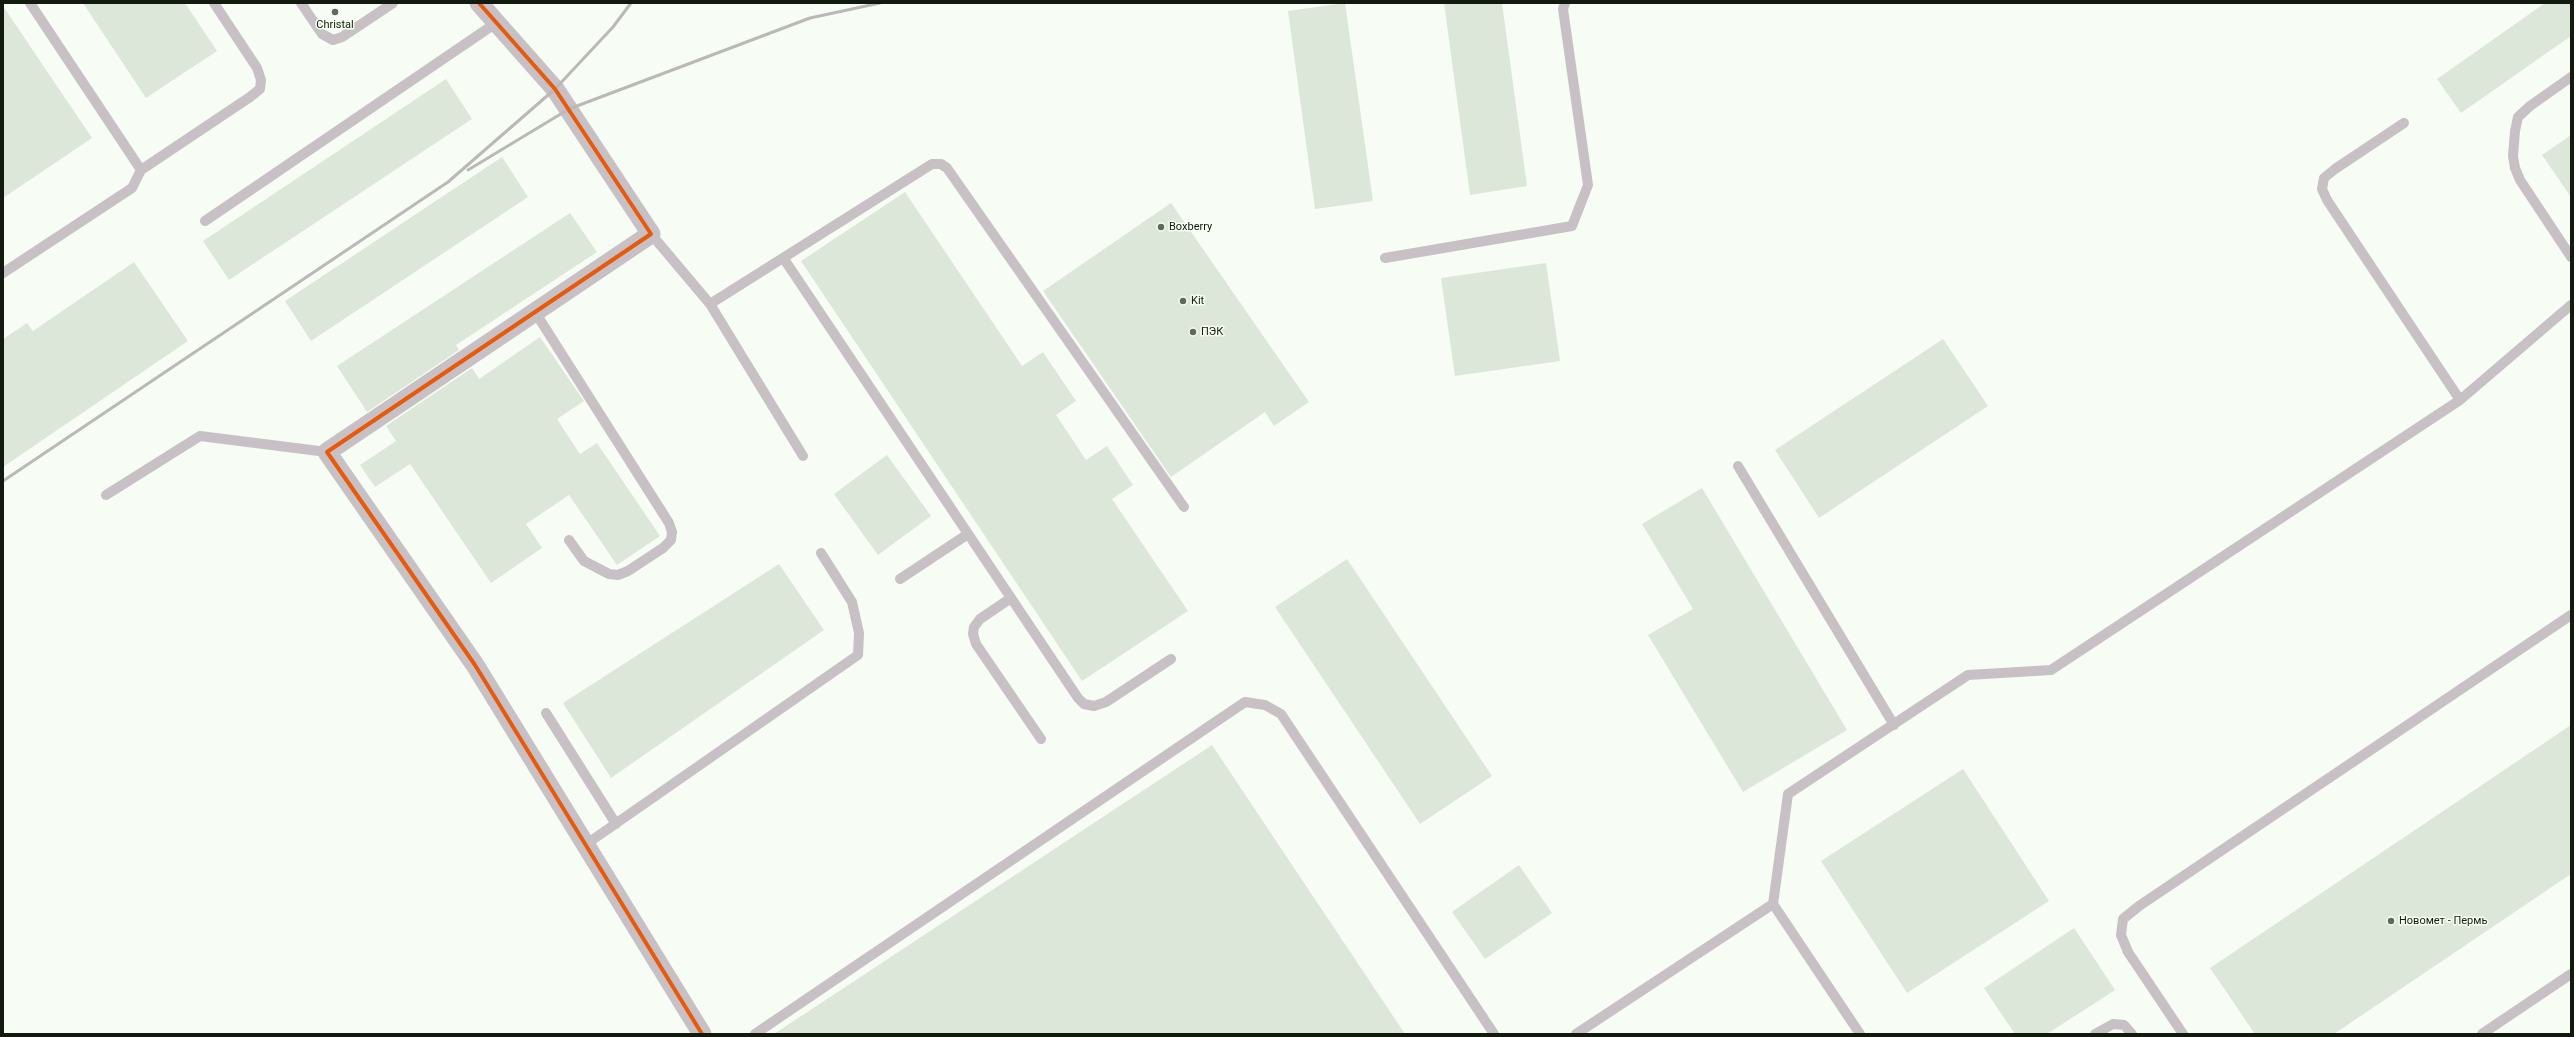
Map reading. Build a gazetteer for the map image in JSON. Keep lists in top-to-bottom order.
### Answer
{
  "places": [
    "Christal",
    "Boxberry",
    "Kit",
    "ПЭК",
    "Новомет - Пермь"
  ]
}
